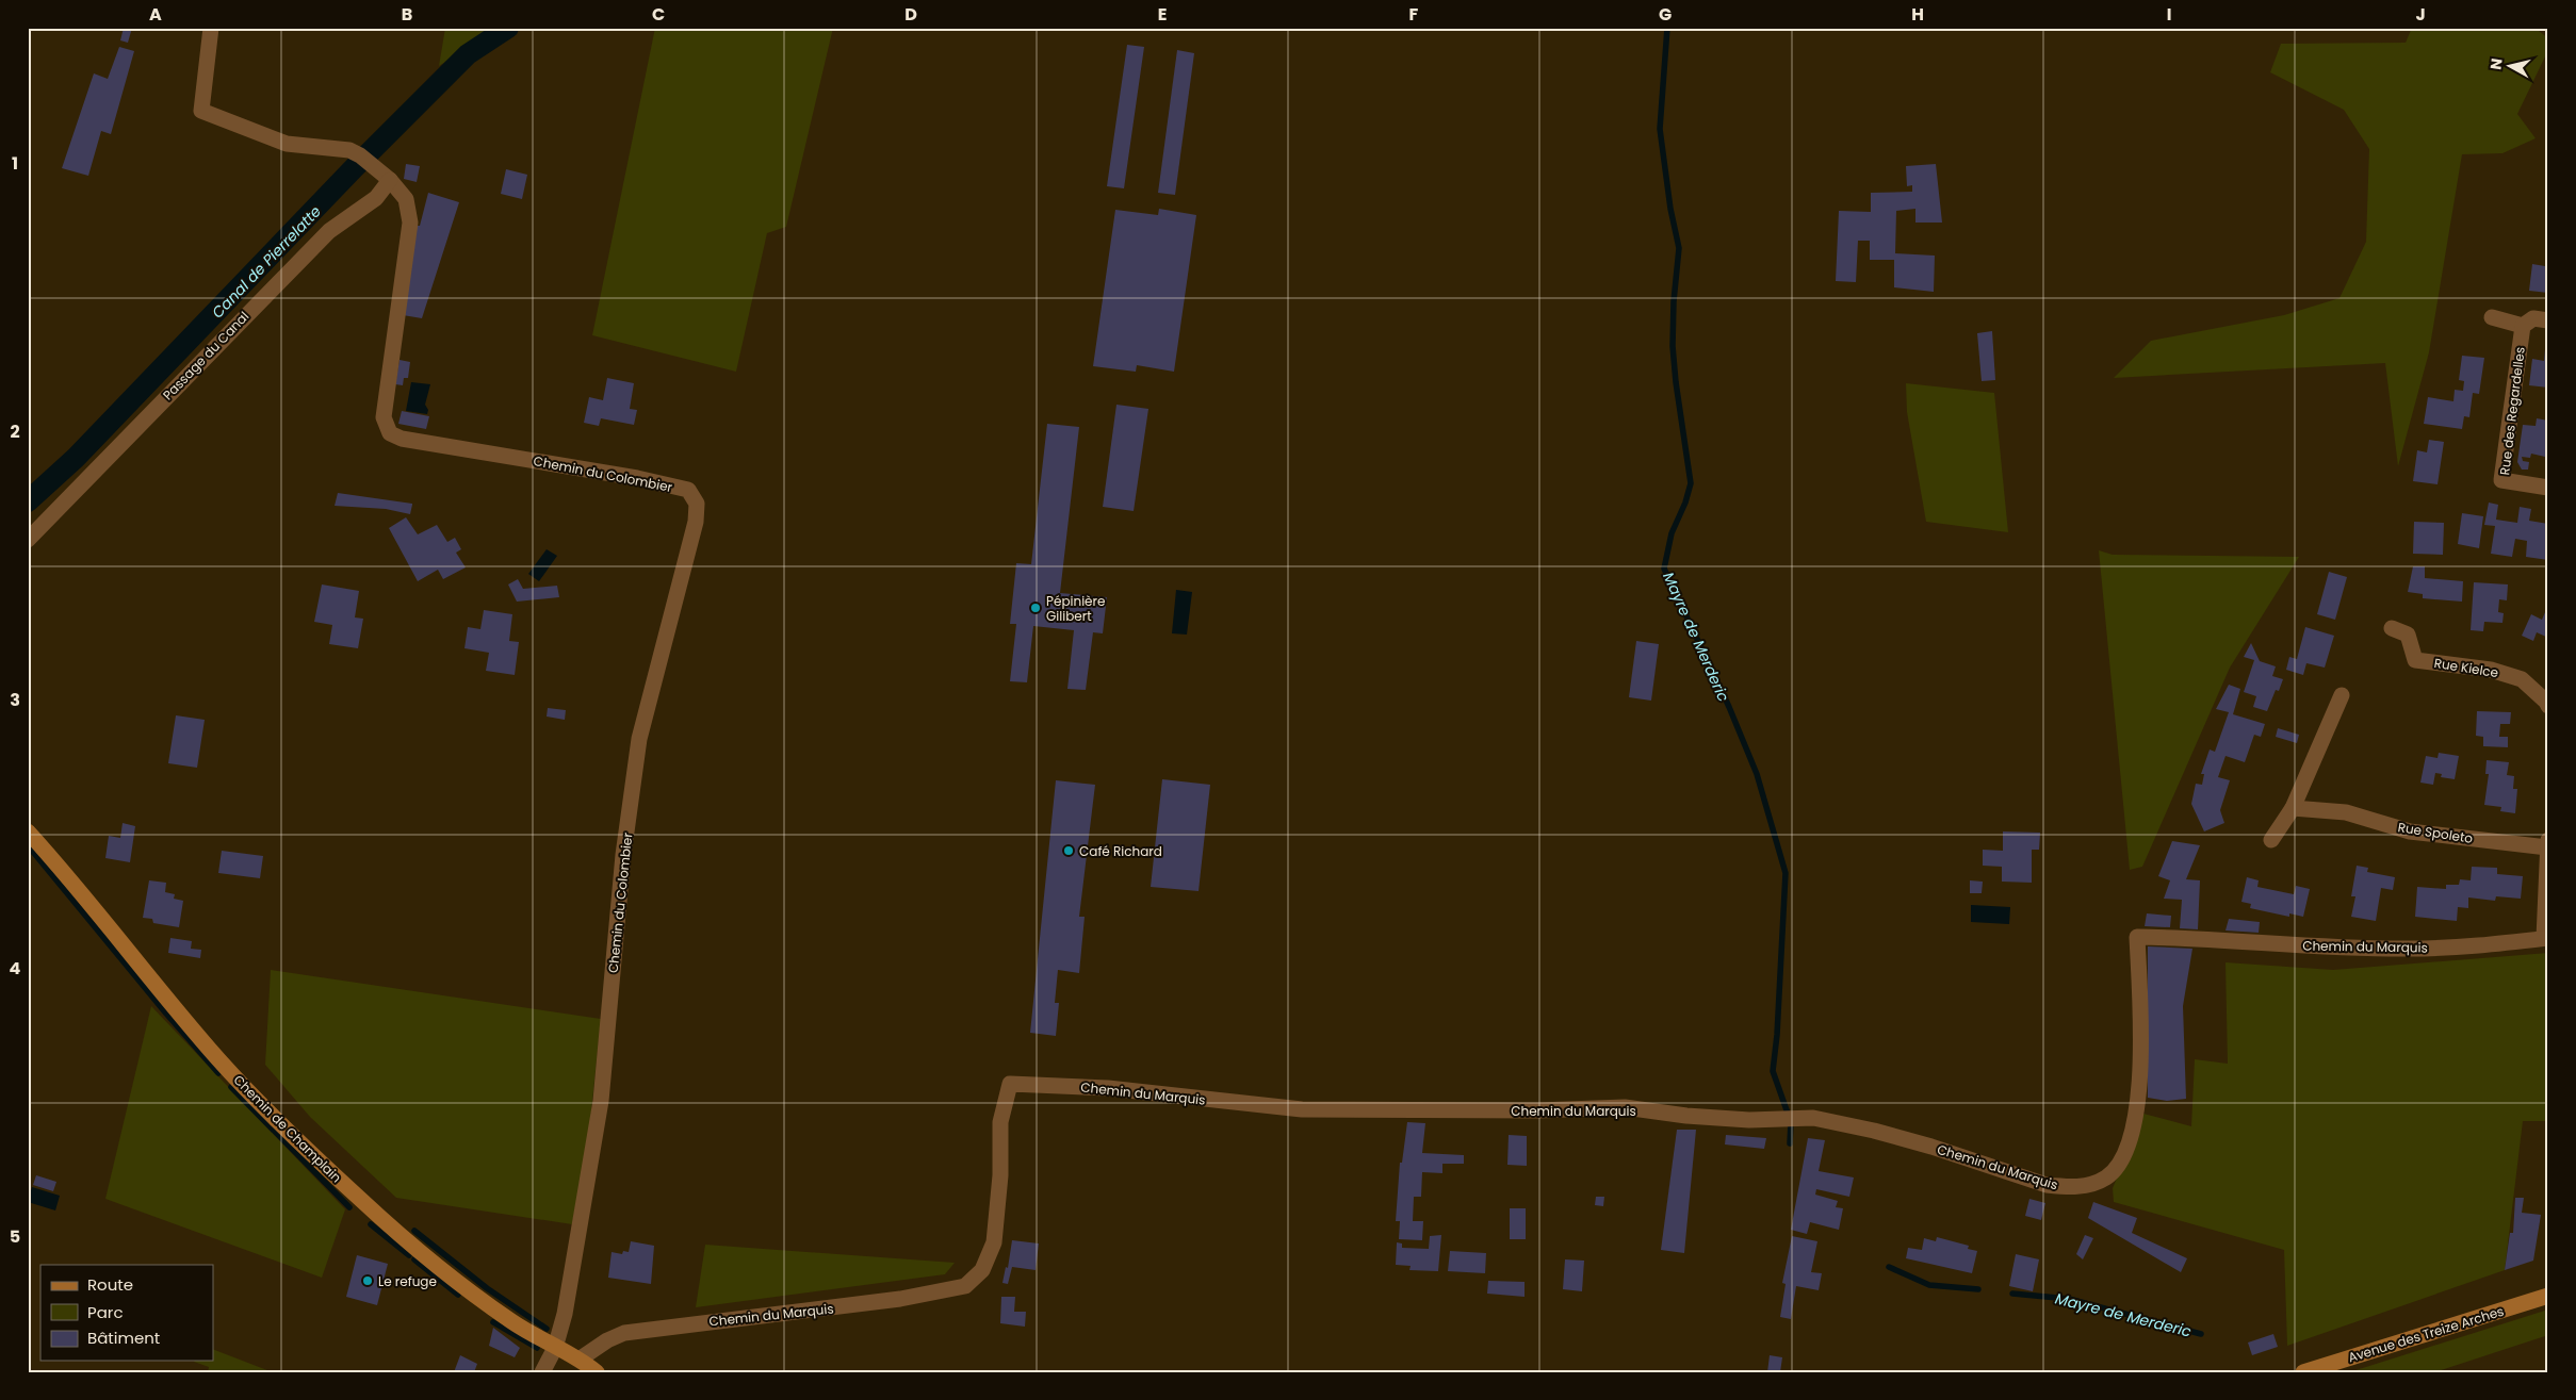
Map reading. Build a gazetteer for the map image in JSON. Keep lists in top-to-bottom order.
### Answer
{
  "streets": {
    "street": [
      "Passage du Canal",
      "Rue des Regardelles",
      "Chemin du Colombier",
      "Rue Kielce",
      "Rue Spoleto",
      "Chemin du Marquis",
      "Chemin de Champlain",
      "Avenue des Treize Arches"
    ]
  },
  "crossings": [
    ["Passage du Canal", "Chemin du Colombier"],
    ["Chemin du Colombier", "Chemin de Champlain"],
    ["Chemin du Marquis", "Chemin de Champlain"]
  ],
  "water": ["Canal de Pierrelatte", "Mayre de Merderic"],
  "places": ["Pépinière Gilibert", "Café Richard", "Le refuge"],
  "legend": ["Route", "Parc", "Bâtiment"],
  "north": "left",
  "grid": {
    "columns": [
      "A",
      "B",
      "C",
      "D",
      "E",
      "F",
      "G",
      "H",
      "I",
      "J"
    ],
    "rows": [
      "1",
      "2",
      "3",
      "4",
      "5"
    ]
  }
}
